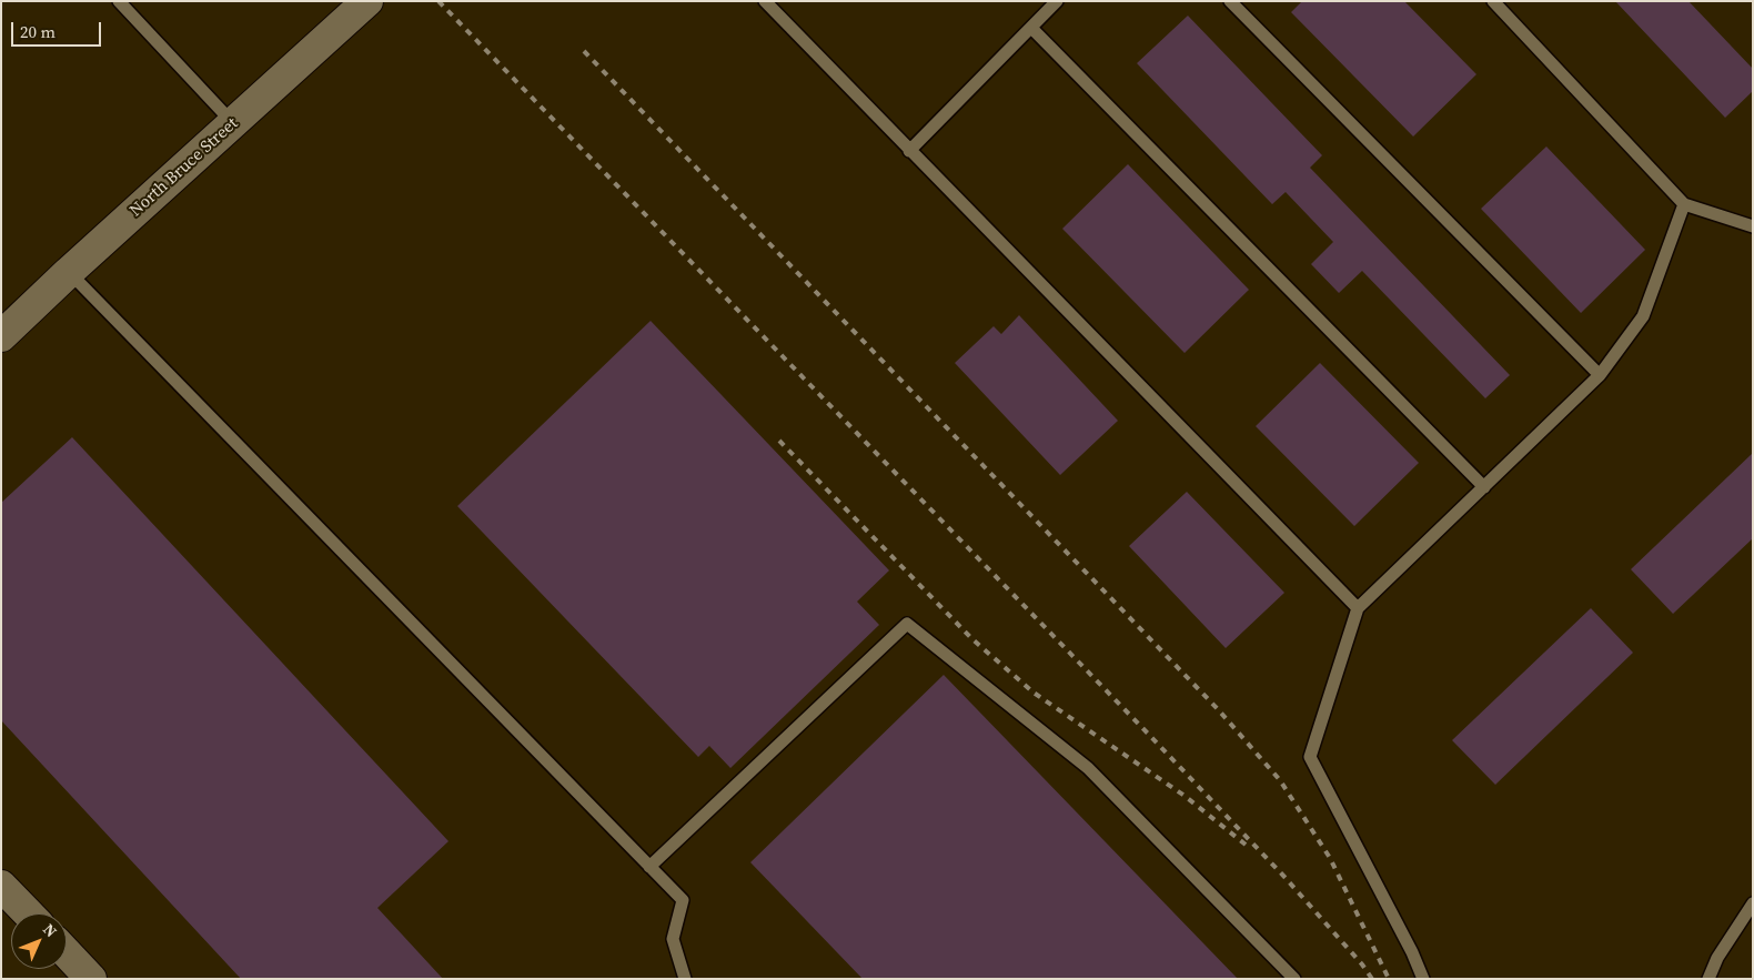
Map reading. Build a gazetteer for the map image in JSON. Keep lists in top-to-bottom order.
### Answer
{
  "streets": {
    "street": ["North Bruce Street"]
  },
  "scale_bar": "20 m",
  "north": "top right"
}
